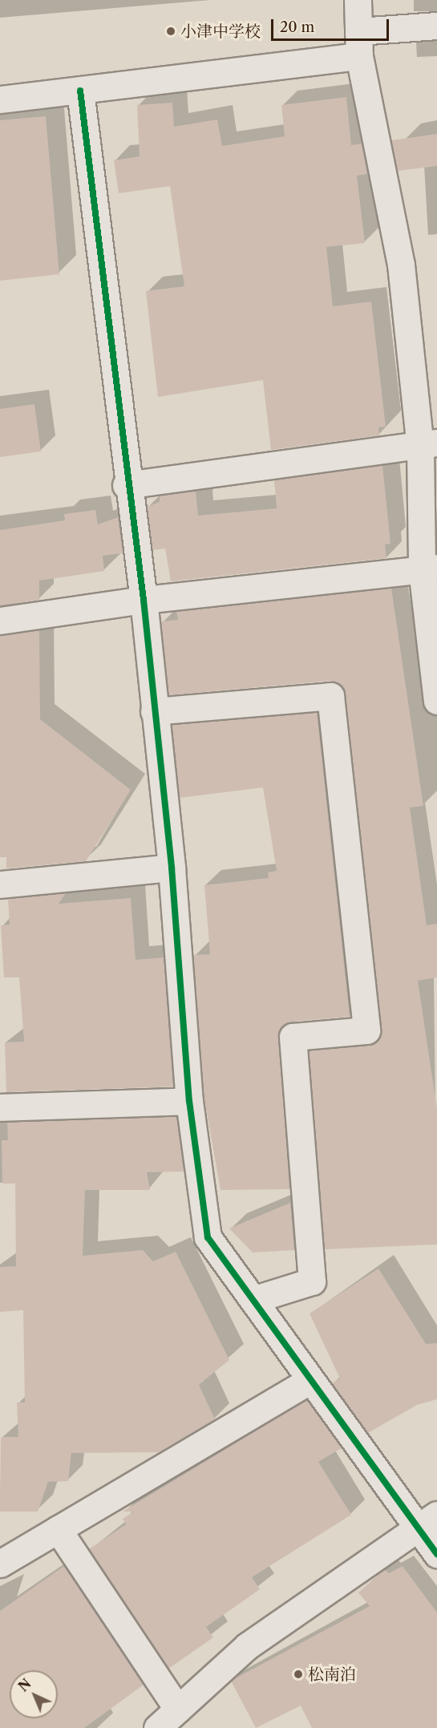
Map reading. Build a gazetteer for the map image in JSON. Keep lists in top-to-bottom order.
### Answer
{
  "places": ["小津中学校", "松南泊"],
  "scale_bar": "20 m",
  "north": "top left"
}
